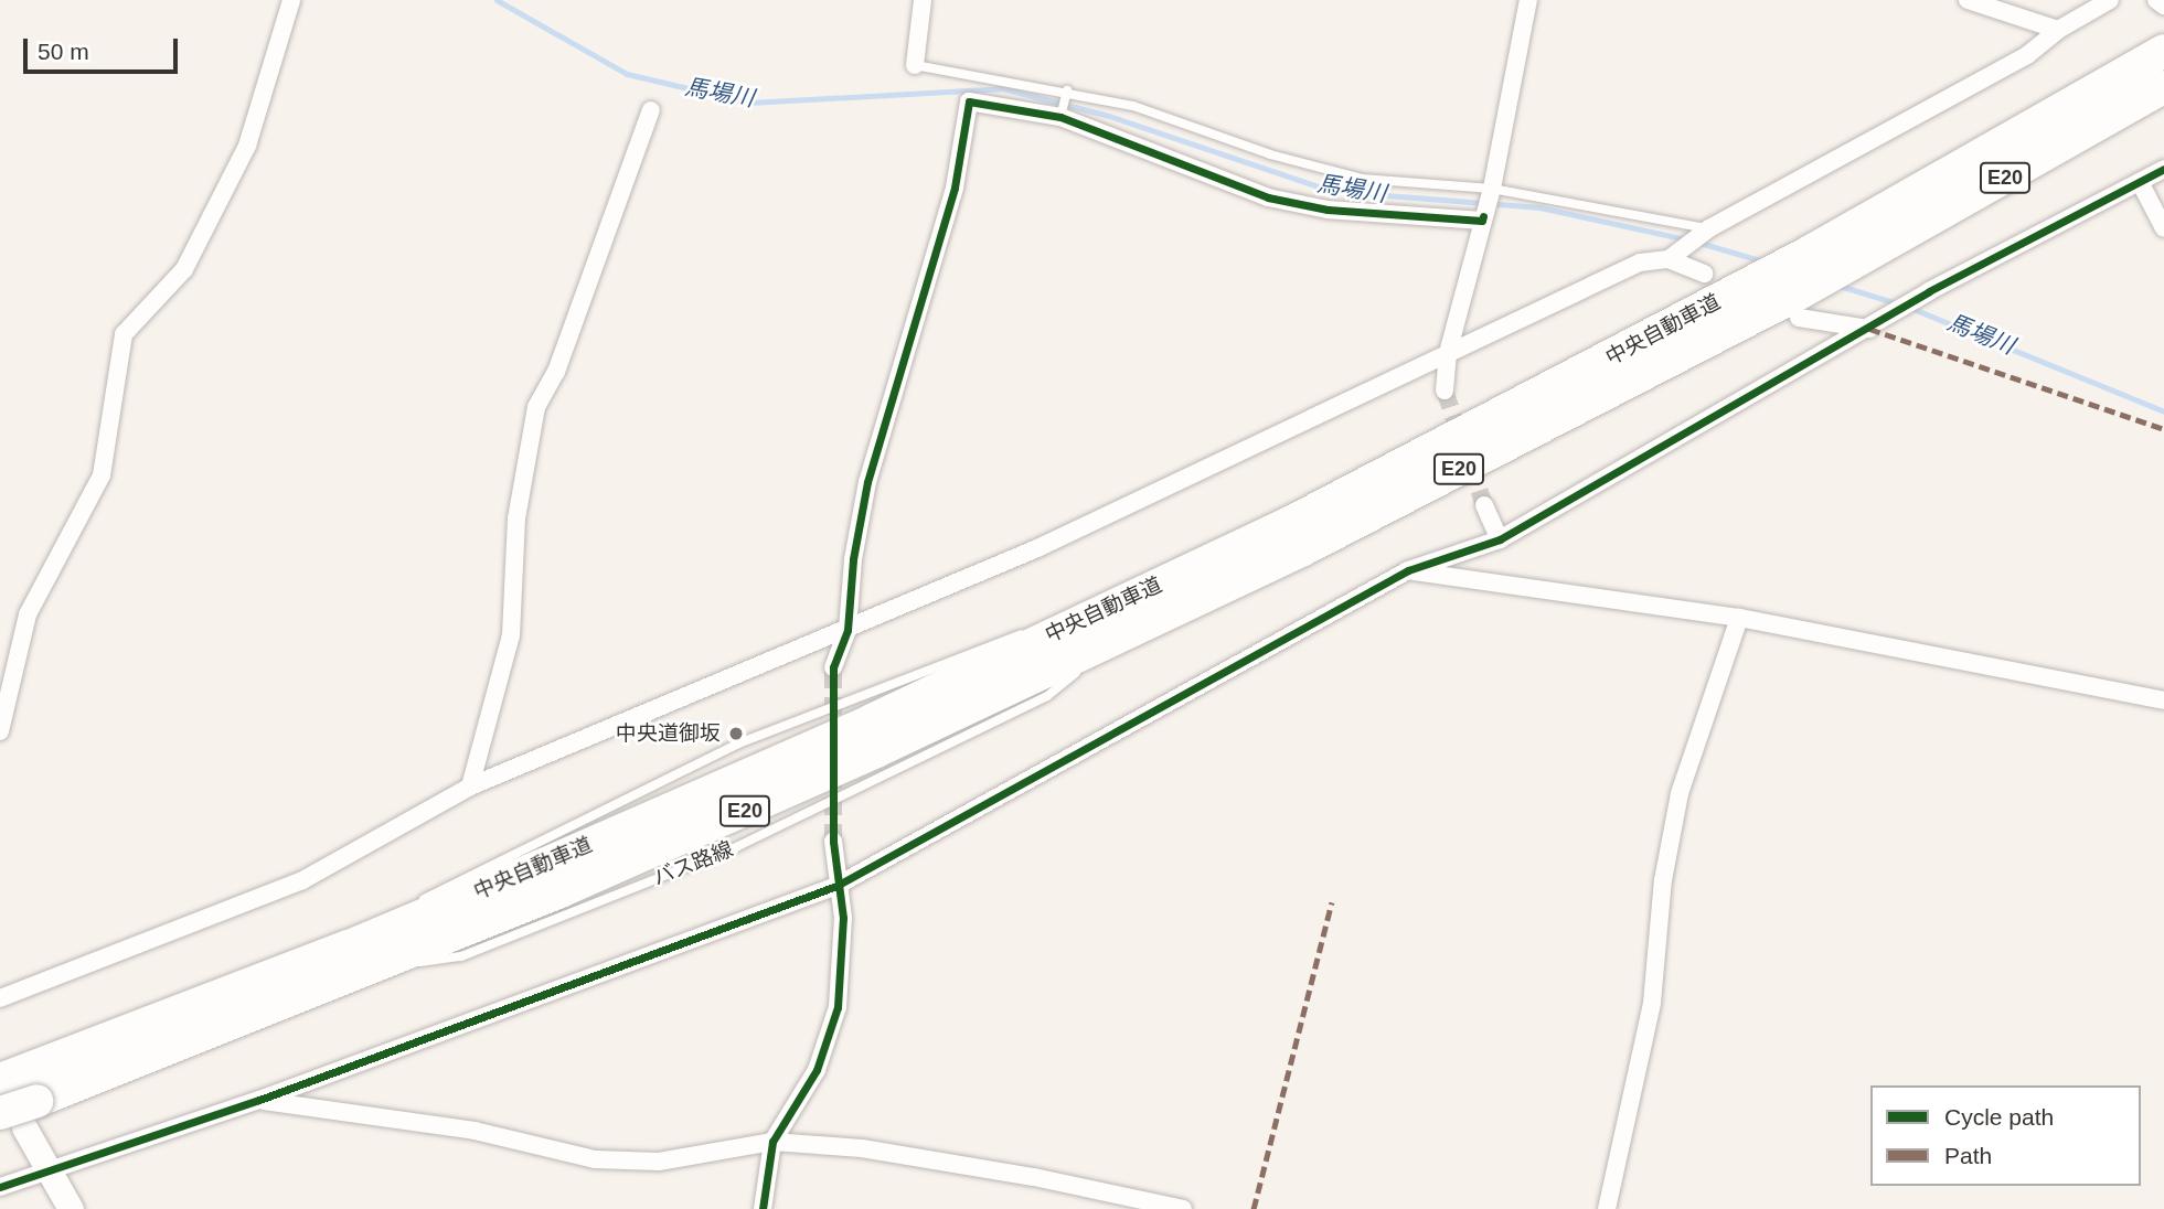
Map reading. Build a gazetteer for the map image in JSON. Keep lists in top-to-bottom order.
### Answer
{
  "streets": {
    "highway": ["E20", "中央自動車道"]
  },
  "water": ["馬場川"],
  "places": ["中央道御坂"],
  "legend": ["Cycle path", "Path"],
  "scale_bar": "50 m"
}
